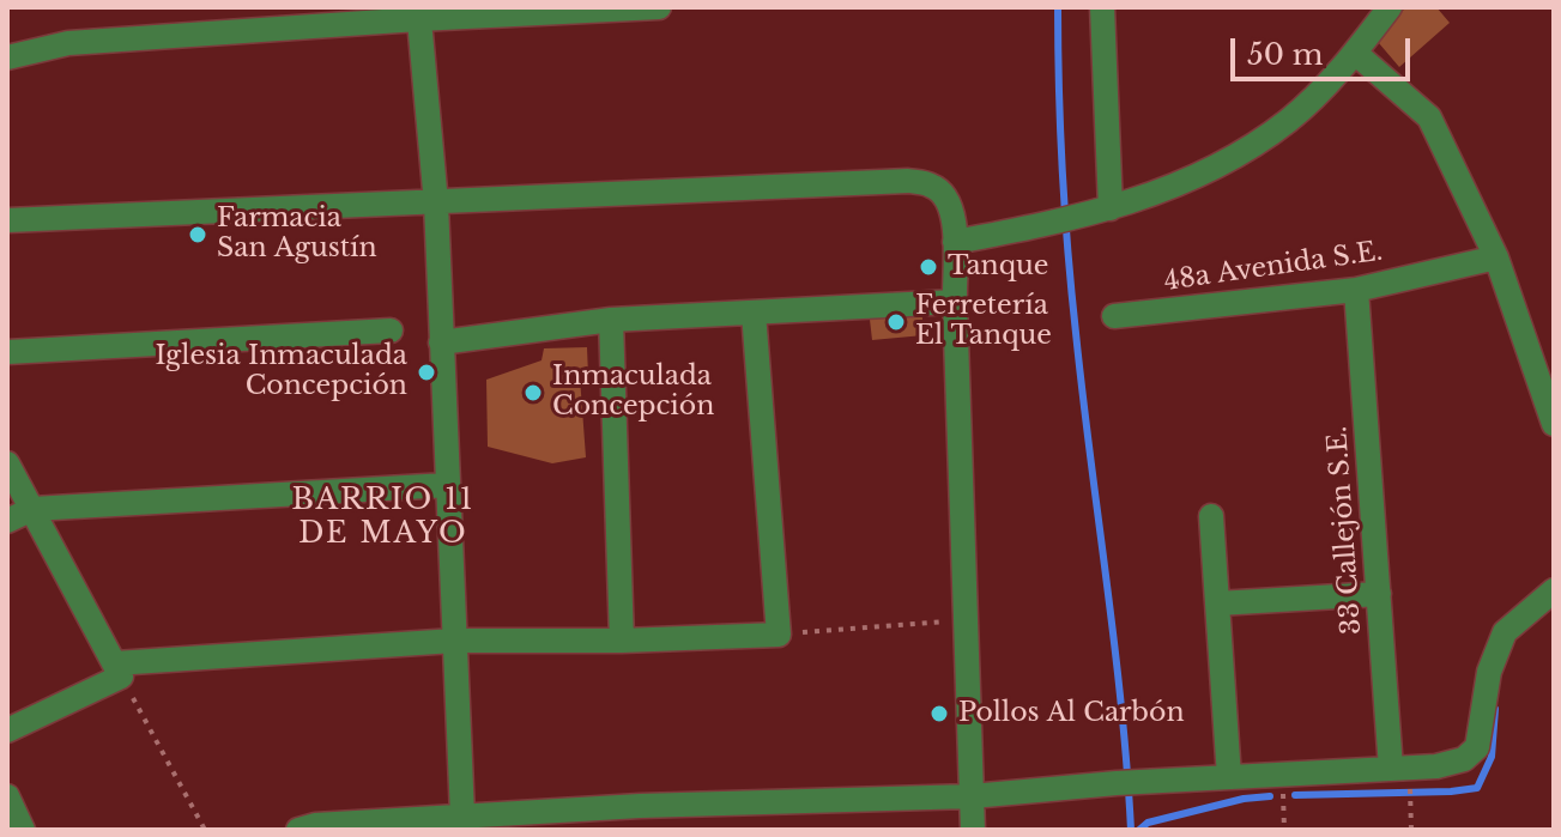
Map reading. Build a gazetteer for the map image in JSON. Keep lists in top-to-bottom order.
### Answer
{
  "streets": {
    "street": ["48a Avenida S.E.", "33 Callejón S.E."]
  },
  "crossings": [
    ["48a Avenida S.E.", "33 Callejón S.E."]
  ],
  "districts": ["BARRIO 11 DE MAYO"],
  "places": [
    "Farmacia San Agustín",
    "Tanque",
    "Ferretería El Tanque",
    "Iglesia Inmaculada Concepción",
    "Inmaculada Concepción",
    "Pollos Al Carbón"
  ],
  "scale_bar": "50 m"
}
